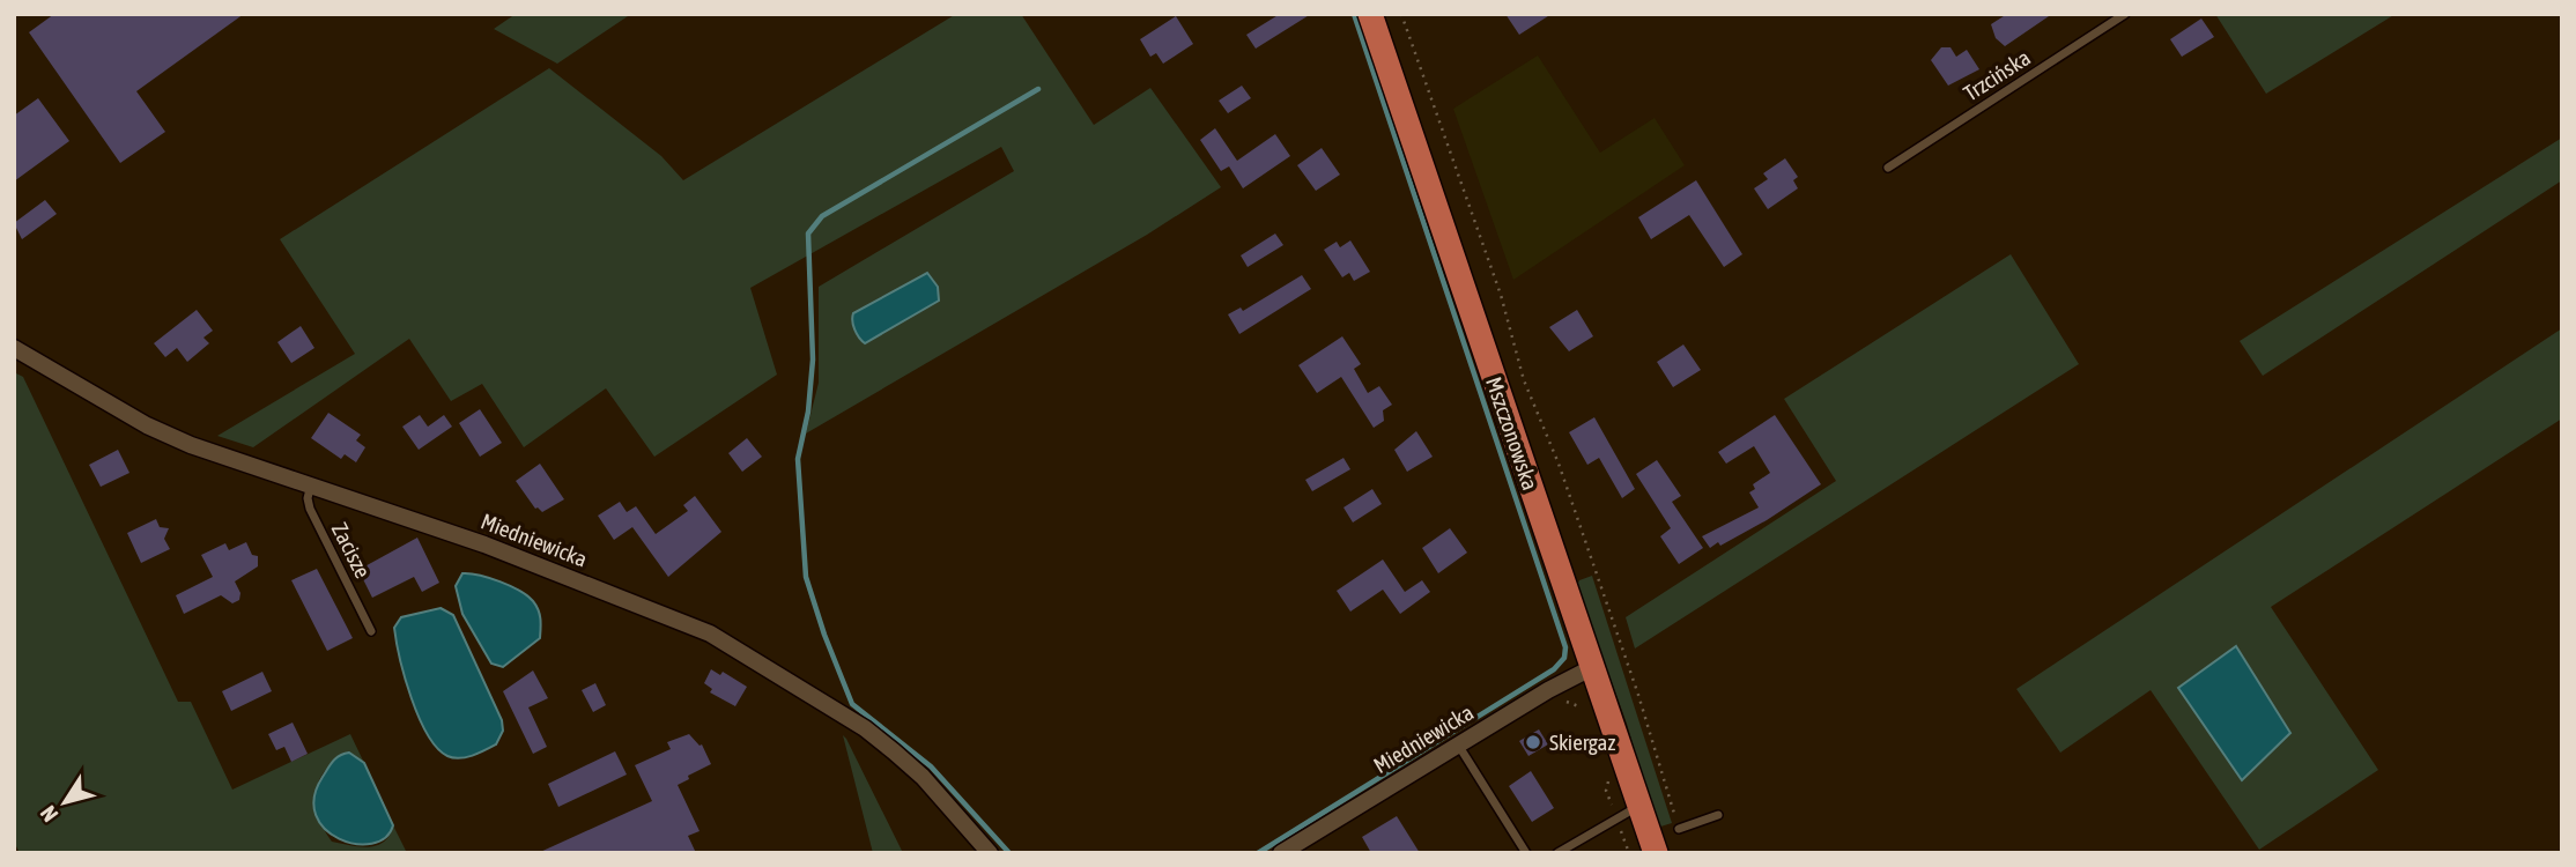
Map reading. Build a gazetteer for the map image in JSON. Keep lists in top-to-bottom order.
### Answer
{
  "streets": {
    "main road": ["Mszczonowska"],
    "street": ["Miedniewicka"],
    "lane": ["Trzcińska", "Zacisze"]
  },
  "crossings": [
    ["Mszczonowska", "Miedniewicka"],
    ["Miedniewicka", "Zacisze"]
  ],
  "places": ["Skiergaz"],
  "north": "bottom left"
}
